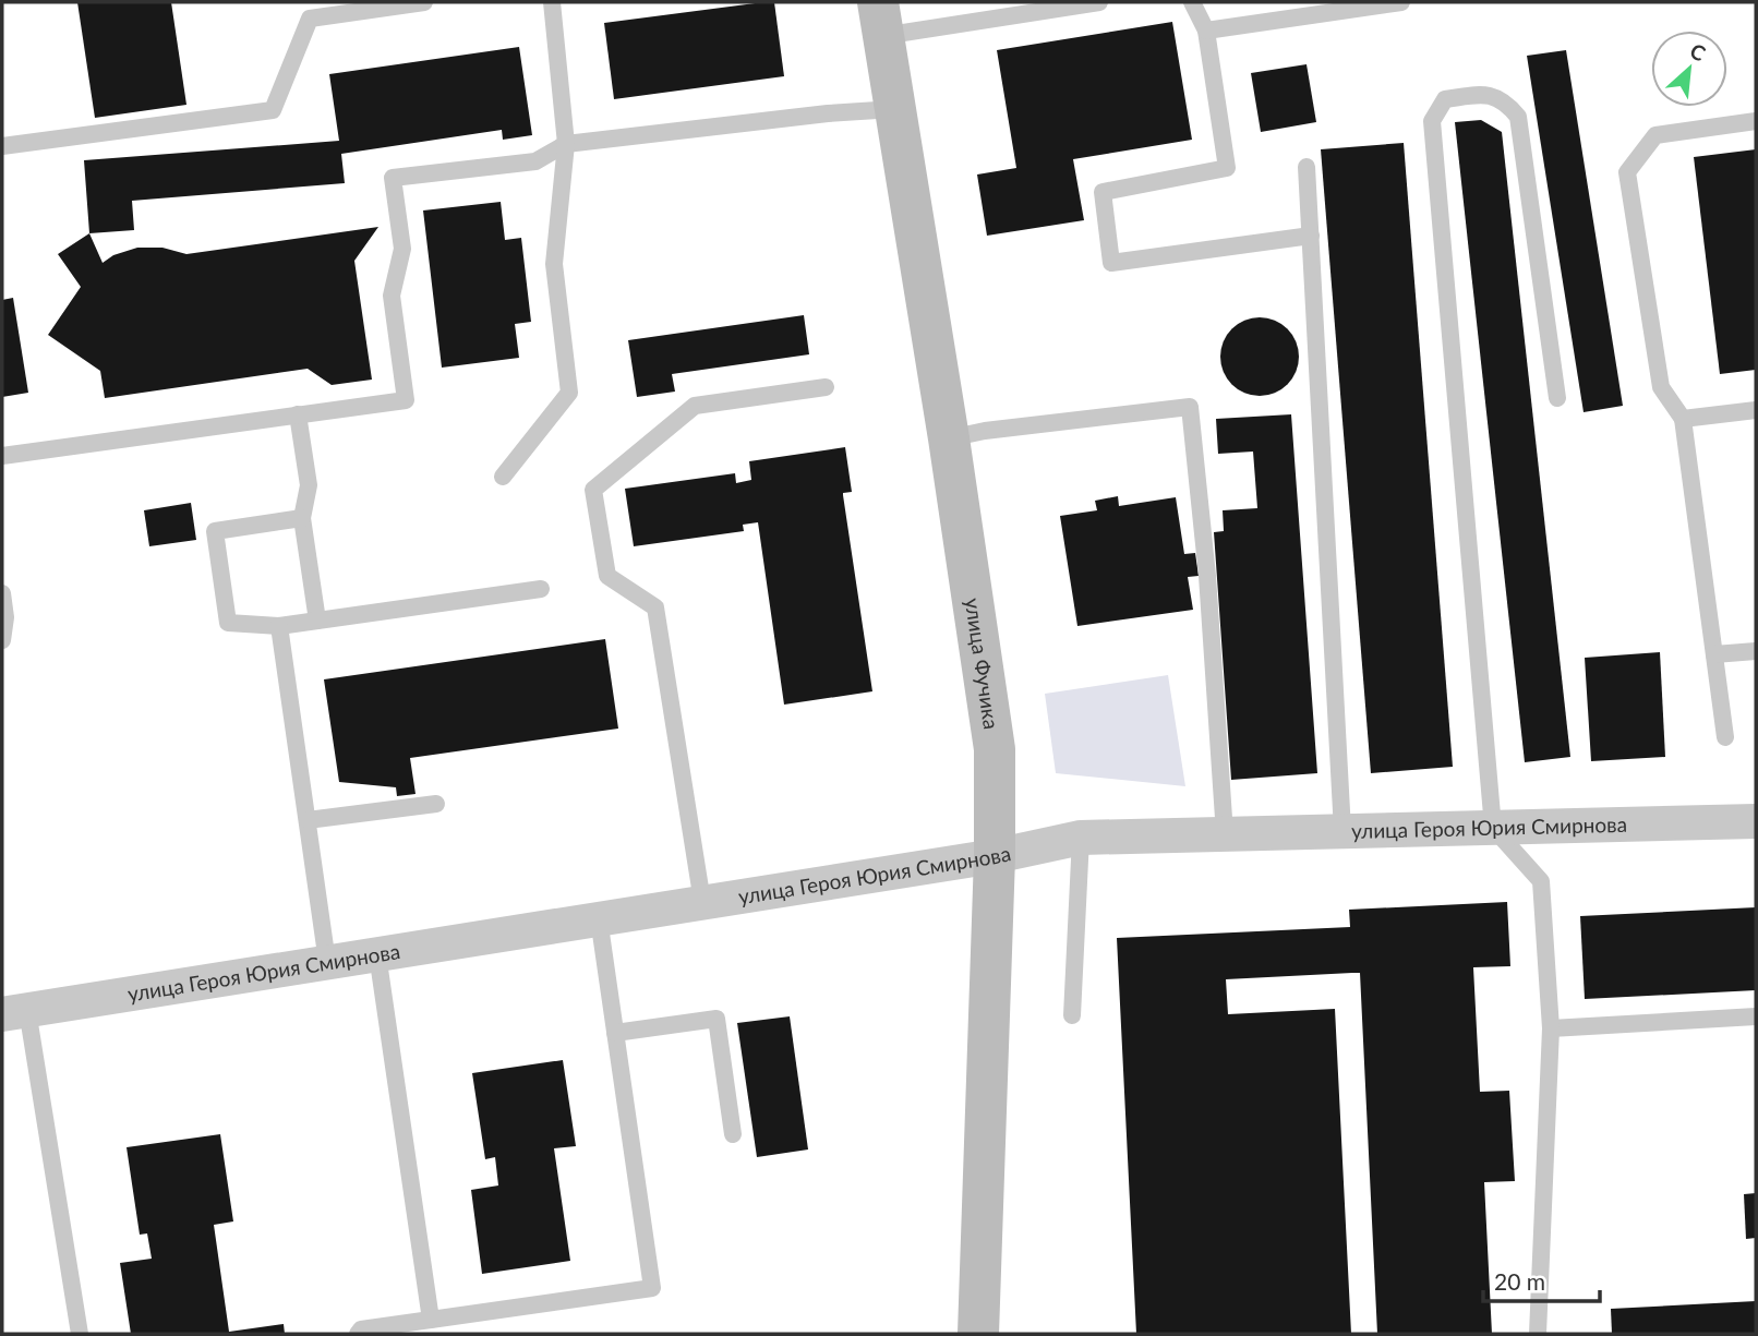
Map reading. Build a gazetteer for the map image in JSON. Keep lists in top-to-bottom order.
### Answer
{
  "streets": {
    "street": ["улица Фучика", "улица Героя Юрия Смирнова"]
  },
  "crossings": [
    ["улица Фучика", "улица Героя Юрия Смирнова"]
  ],
  "scale_bar": "20 m",
  "north": "top right"
}
